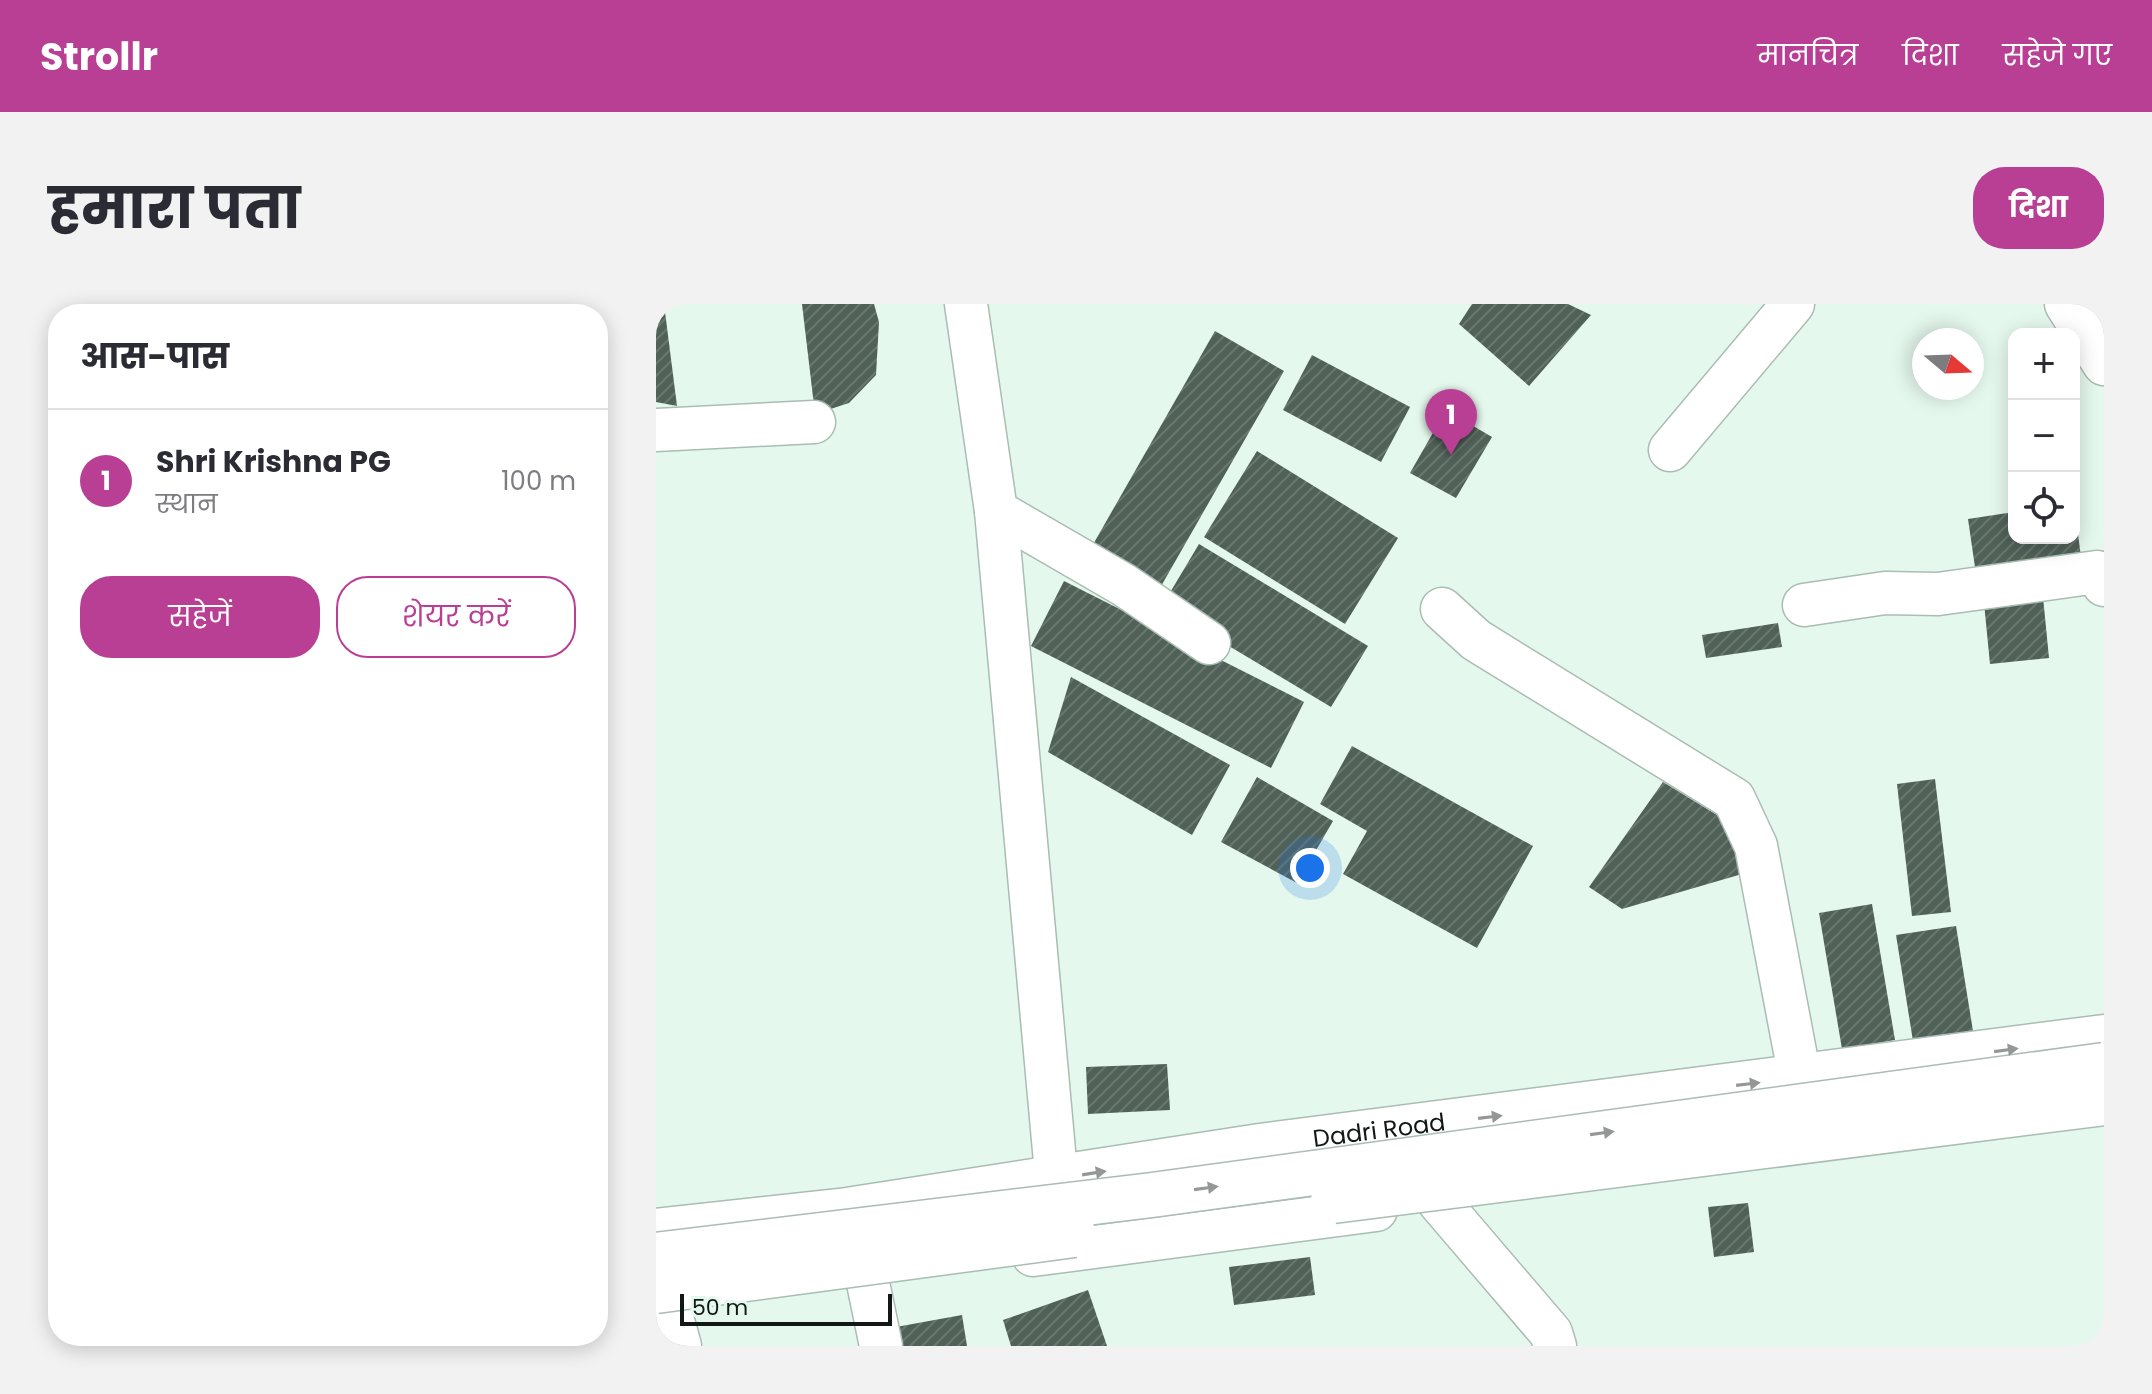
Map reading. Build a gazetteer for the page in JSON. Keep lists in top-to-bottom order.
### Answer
{
  "streets": {
    "street": ["Dadri Road"]
  },
  "scale_bar": "50 m",
  "north": "right",
  "page": {
    "header": "Strollr",
    "nav": ["मानचित्र", "दिशा", "सहेजे गए"],
    "title": "हमारा पता",
    "buttons": [
      "दिशा",
      ["सहेजें", "शेयर करें"]
    ],
    "heading": "आस-पास",
    "map_buttons": ["+", "−"],
    "pins": "1",
    "list": [
      {
        "mark": "1",
        "name": "Shri Krishna PG",
        "note": "स्थान",
        "value": "100 m"
      }
    ],
    "scale": "50 m"
  }
}
